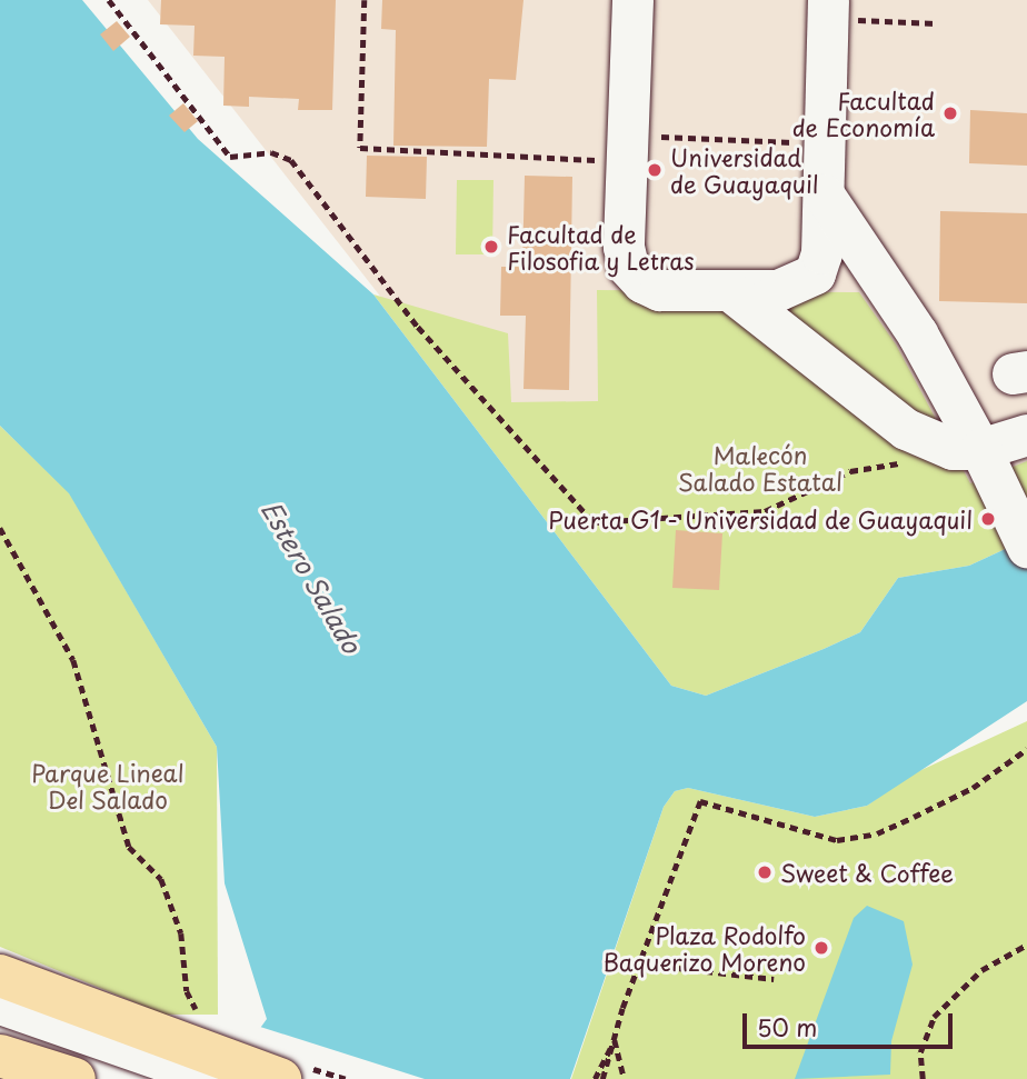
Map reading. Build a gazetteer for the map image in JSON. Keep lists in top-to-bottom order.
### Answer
{
  "water": ["Estero Salado"],
  "parks": ["Malecón Salado Estatal", "Parque Lineal Del Salado"],
  "places": [
    "Facultad de Economía",
    "Universidad de Guayaquil",
    "Facultad de Filosofia y Letras",
    "Puerta G1 - Universidad de Guayaquil",
    "Sweet & Coffee",
    "Plaza Rodolfo Baquerizo Moreno"
  ],
  "scale_bar": "50 m"
}
